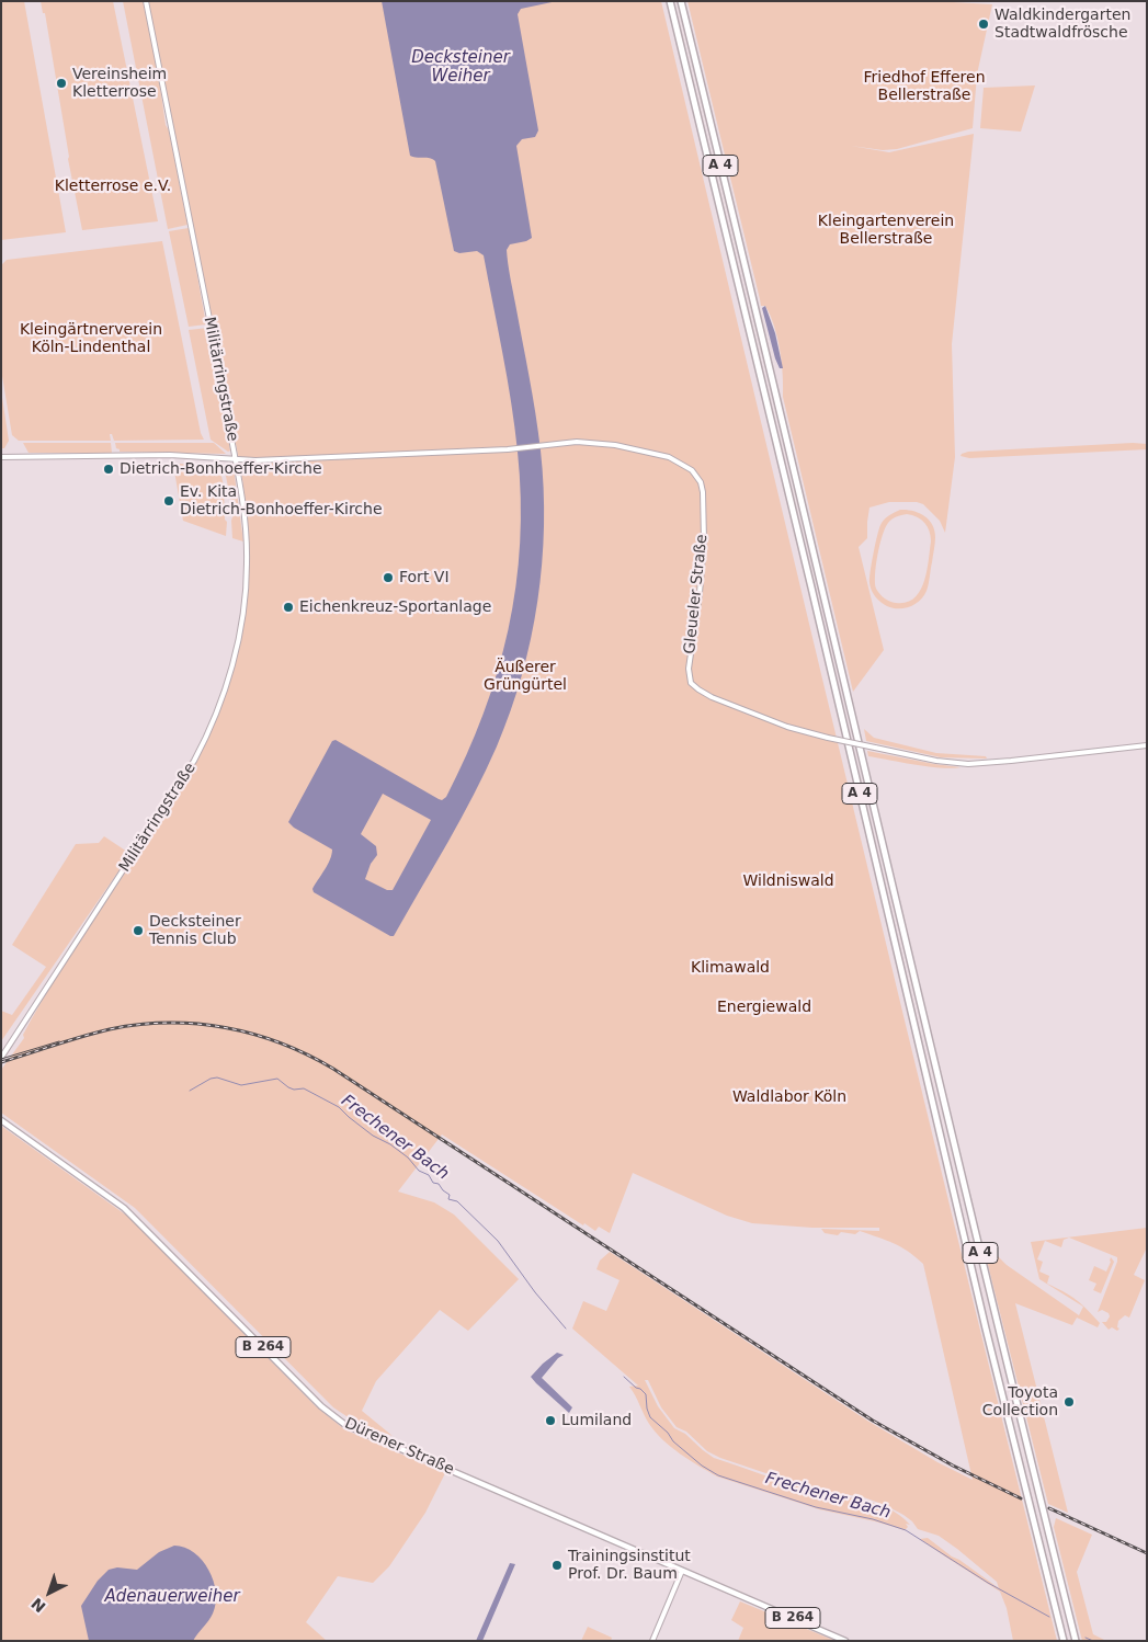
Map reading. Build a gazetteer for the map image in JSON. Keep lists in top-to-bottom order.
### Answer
{
  "streets": {
    "highway": ["A 4"],
    "main road": [
      "Militärringstraße",
      "Gleueler Straße",
      "B 264",
      "Dürener Straße"
    ]
  },
  "crossings": [
    ["Militärringstraße", "Gleueler Straße"]
  ],
  "water": ["Decksteiner Weiher", "Frechener Bach", "Adenauerweiher"],
  "parks": [
    "Friedhof Efferen Bellerstraße",
    "Kletterrose e.V.",
    "Kleingartenverein Bellerstraße",
    "Kleingärtnerverein Köln-Lindenthal",
    "Äußerer Grüngürtel",
    "Wildniswald",
    "Klimawald",
    "Energiewald",
    "Waldlabor Köln"
  ],
  "places": [
    "Waldkindergarten Stadtwaldfrösche",
    "Vereinsheim Kletterrose",
    "Dietrich-Bonhoeffer-Kirche",
    "Ev. Kita Dietrich-Bonhoeffer-Kirche",
    "Fort VI",
    "Eichenkreuz-Sportanlage",
    "Decksteiner Tennis Club",
    "Toyota Collection",
    "Lumiland",
    "Trainingsinstitut Prof. Dr. Baum"
  ],
  "north": "bottom left"
}
